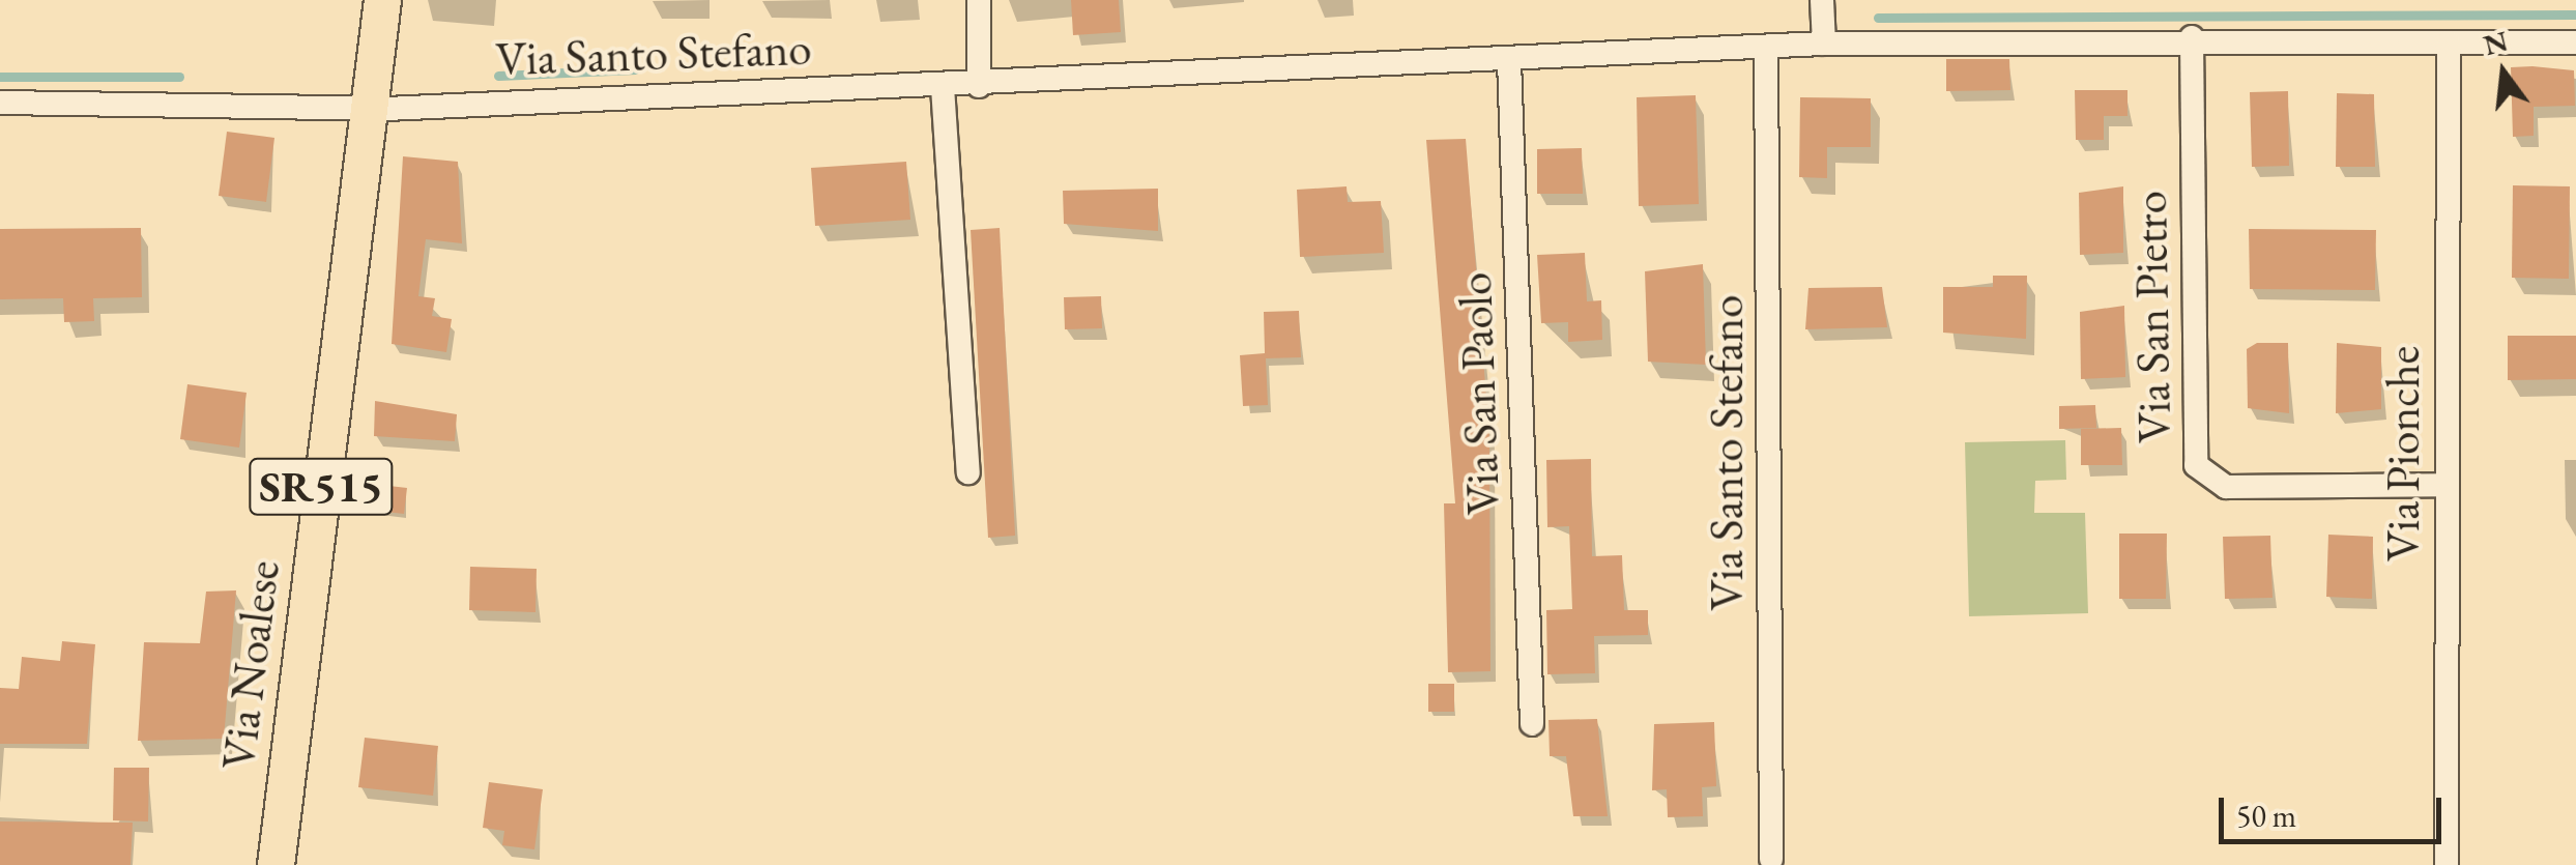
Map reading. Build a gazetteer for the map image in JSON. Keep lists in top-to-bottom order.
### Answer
{
  "streets": {
    "main road": ["SR515", "Via Noalese"],
    "street": [
      "Via Santo Stefano",
      "Via San Pietro",
      "Via San Paolo",
      "Via Pionche"
    ]
  },
  "crossings": [
    ["Via Santo Stefano", "Via San Pietro"],
    ["Via Santo Stefano", "Via San Paolo"],
    ["Via Santo Stefano", "Via Pionche"],
    ["Via Santo Stefano", "Via Noalese"],
    ["Via San Pietro", "Via Pionche"]
  ],
  "scale_bar": "50 m",
  "north": "top"
}
